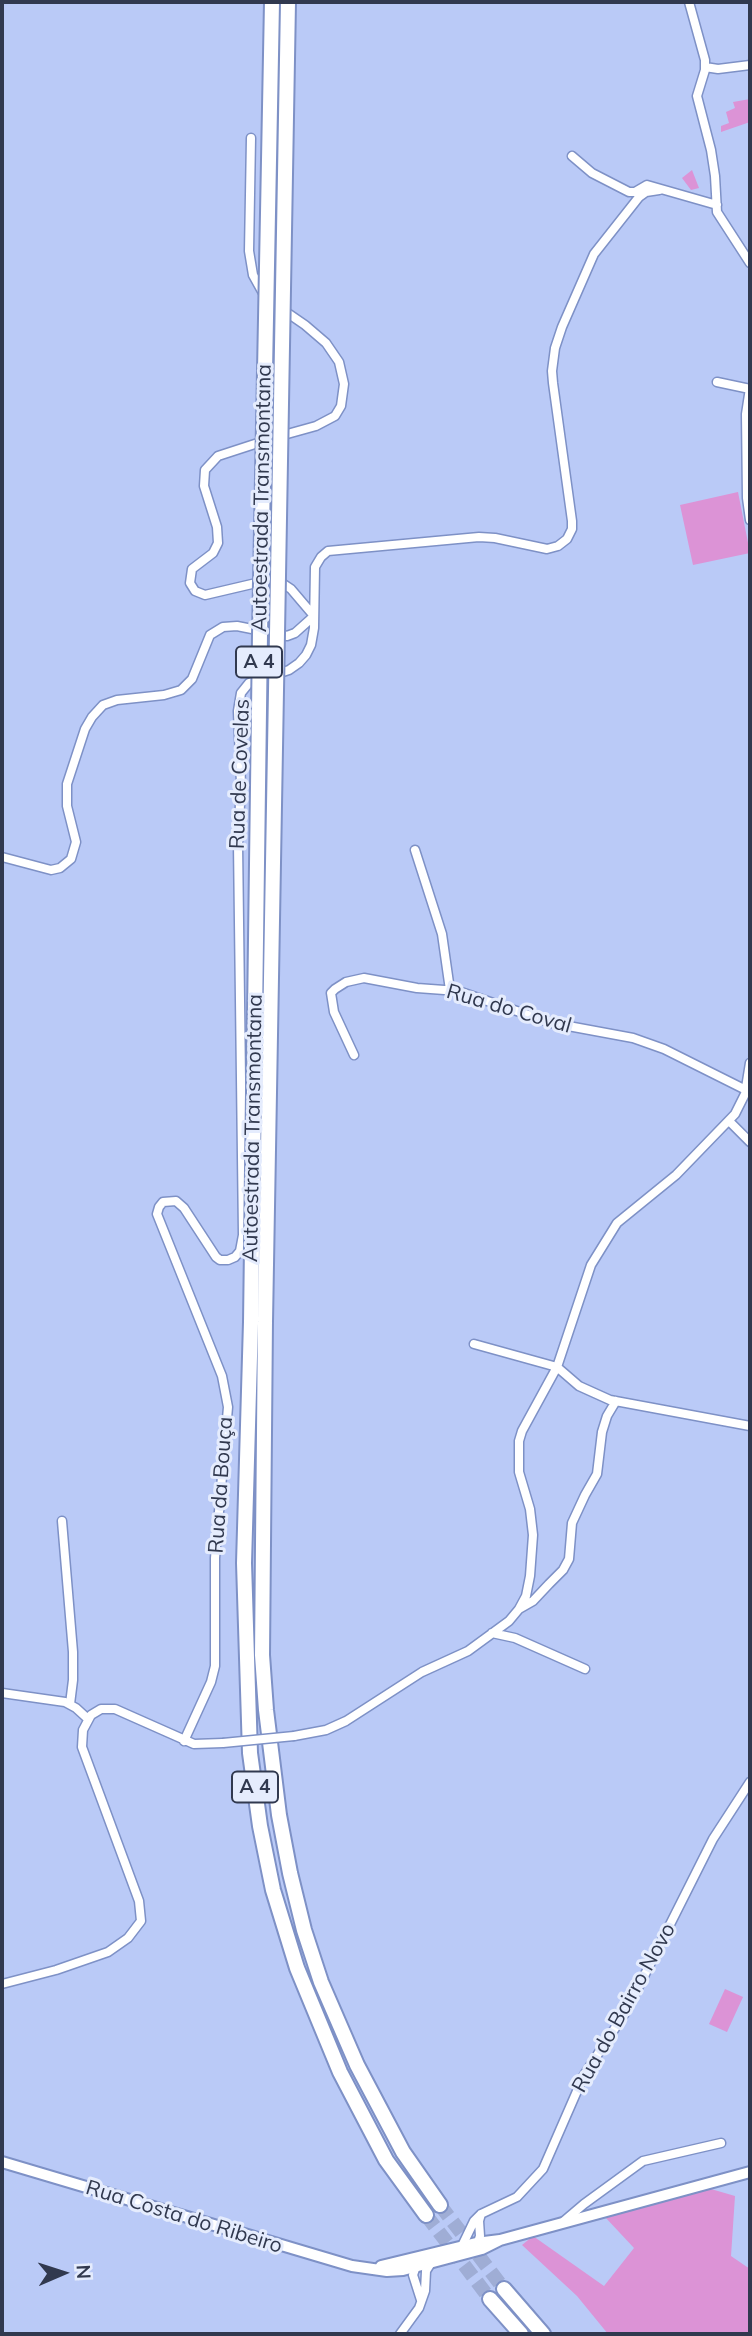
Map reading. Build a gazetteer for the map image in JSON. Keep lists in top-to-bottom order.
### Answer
{
  "streets": {
    "highway": ["Autoestrada Transmontana", "A 4"],
    "main road": ["Rua Costa do Ribeiro"],
    "street": [
      "Rua de Covelas",
      "Rua do Coval",
      "Rua da Bouça",
      "Rua do Bairro Novo"
    ]
  },
  "crossings": [
    ["Rua de Covelas", "Rua da Bouça"],
    ["Rua do Bairro Novo", "Rua Costa do Ribeiro"]
  ],
  "north": "right"
}
